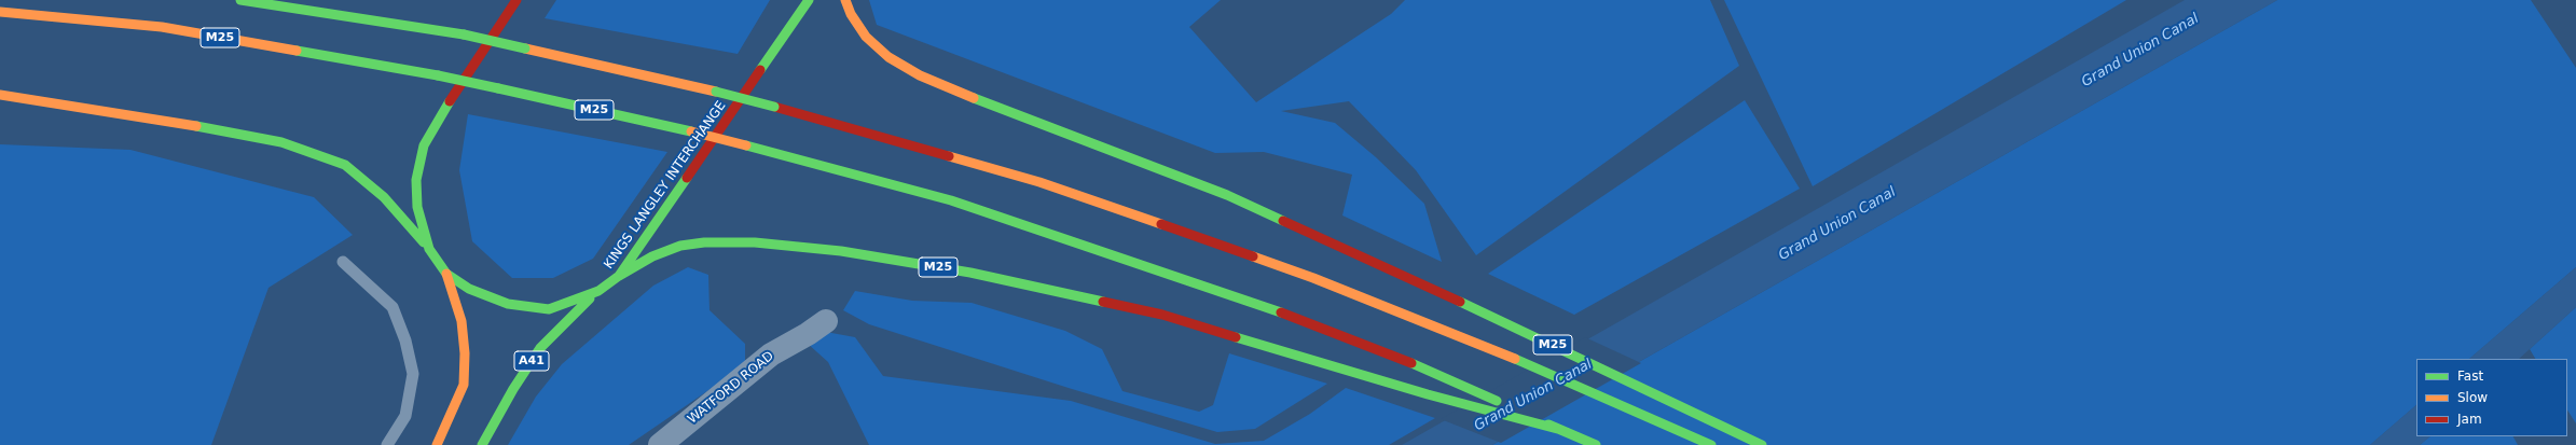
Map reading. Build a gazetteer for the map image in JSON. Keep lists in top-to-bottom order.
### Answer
{
  "streets": {
    "highway": ["M25", "KINGS LANGLEY INTERCHANGE", "A41"],
    "street": ["WATFORD ROAD"]
  },
  "crossings": [
    ["M25", "KINGS LANGLEY INTERCHANGE"],
    ["KINGS LANGLEY INTERCHANGE", "A41"]
  ],
  "water": ["Grand Union Canal"],
  "legend": ["Fast", "Slow", "Jam"]
}
